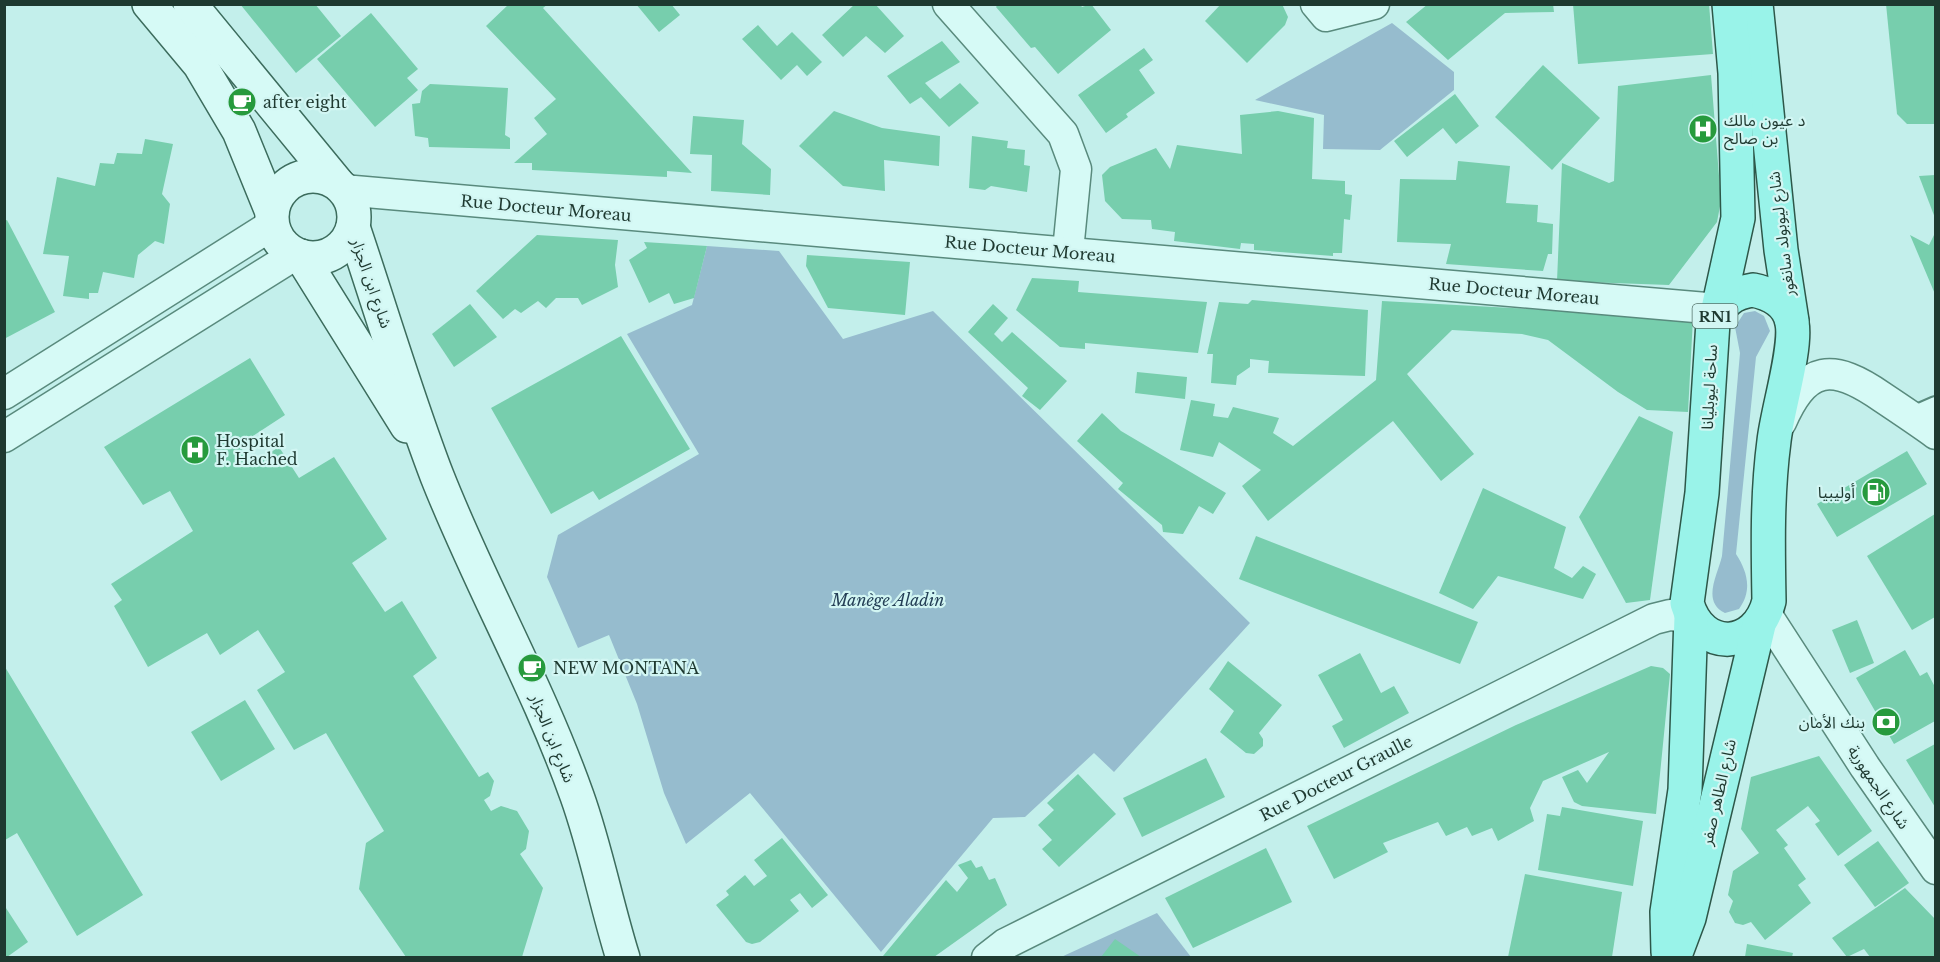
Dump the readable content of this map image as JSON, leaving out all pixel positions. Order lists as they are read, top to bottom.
{
  "streets": {
    "main road": [
      "شارع ليوبولد سانغور",
      "شارع ابن الجزار",
      "RN1",
      "ساحة ليوبليانا",
      "شارع الطاهر صفر"
    ],
    "street": ["Rue Docteur Moreau", "Rue Docteur Graulle", "شارع الجمهورية"]
  },
  "crossings": [
    ["Rue Docteur Moreau", "شارع ابن الجزار"],
    ["Rue Docteur Moreau", "RN1"],
    ["Rue Docteur Moreau", "ساحة ليوبليانا"],
    ["شارع ليوبولد سانغور", "RN1"],
    ["RN1", "ساحة ليوبليانا"],
    ["ساحة ليوبليانا", "Rue Docteur Graulle"],
    ["ساحة ليوبليانا", "شارع الطاهر صفر"],
    ["Rue Docteur Graulle", "شارع الطاهر صفر"],
    ["شارع الجمهورية", "شارع الطاهر صفر"]
  ],
  "parks": ["Manège Aladin"],
  "places": {
    "cafe": ["after eight", "NEW MONTANA"],
    "hospital": ["د عيون مالك بن صالح", "Hospital F. Hached"],
    "fuel station": ["أوليبيا"],
    "bank": ["بنك الأمان"]
  }
}
